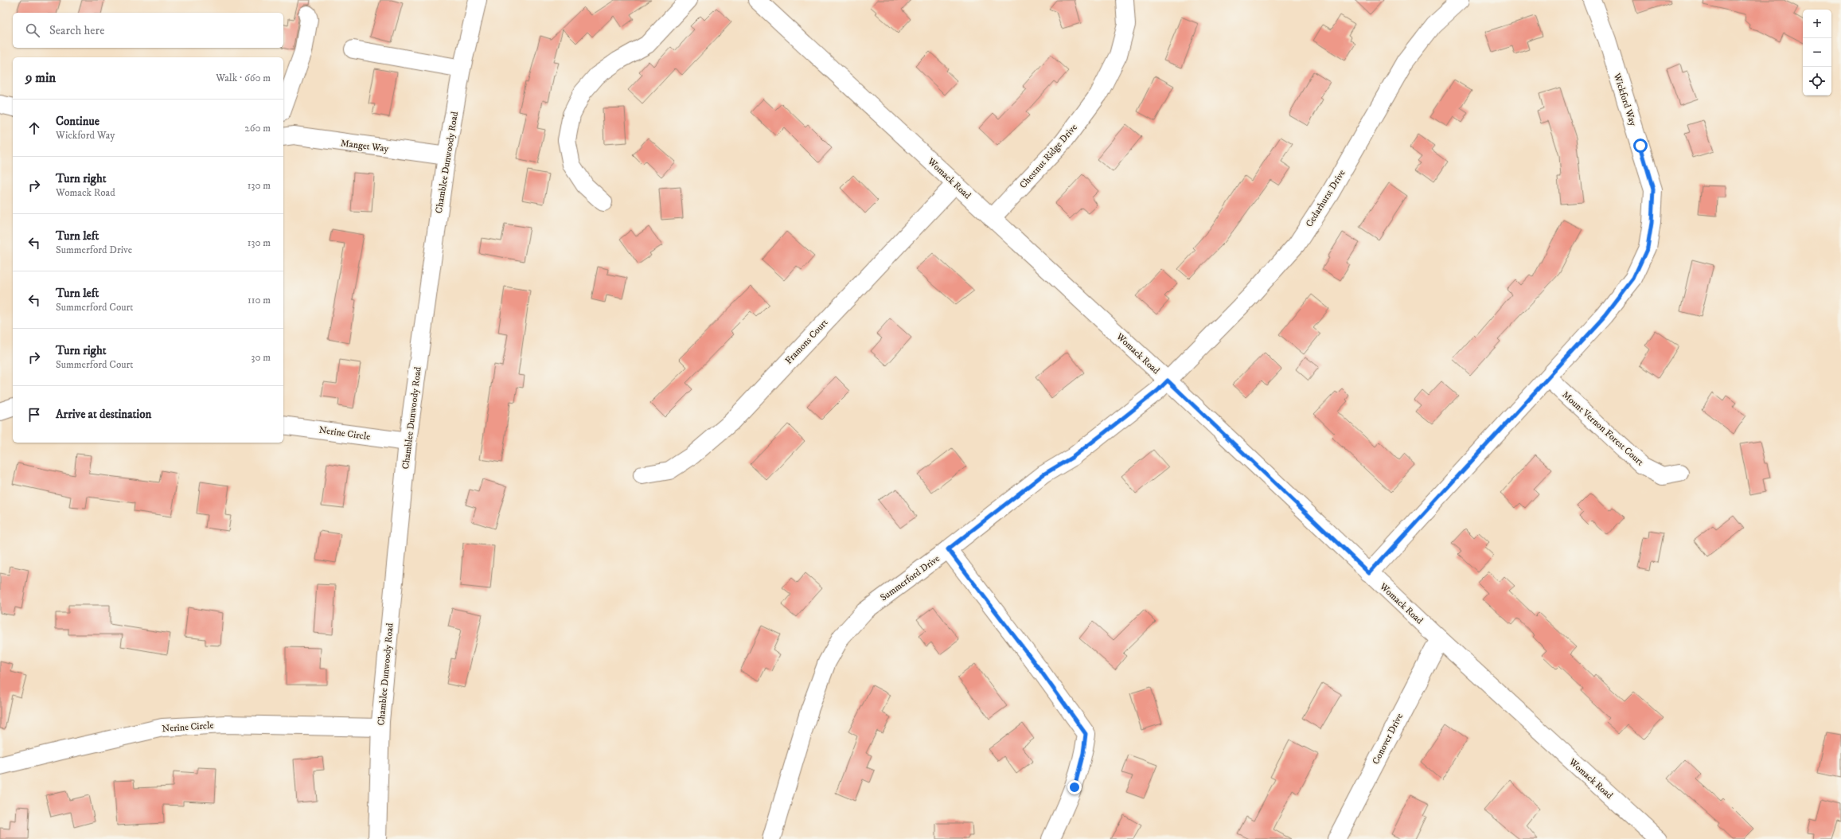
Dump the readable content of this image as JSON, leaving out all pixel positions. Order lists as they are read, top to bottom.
{
  "streets": {
    "street": [
      "Wickford Way",
      "Manget Way",
      "Chestnut Ridge Drive",
      "Chamblee Dunwoody Road",
      "Womack Road",
      "Cedarhurst Drive",
      "Framons Court",
      "Mount Vernon Forest Court",
      "Nerine Circle",
      "Summerford Drive",
      "Conover Drive"
    ]
  },
  "crossings": [
    ["Wickford Way", "Womack Road"],
    ["Wickford Way", "Mount Vernon Forest Court"],
    ["Manget Way", "Chamblee Dunwoody Road"],
    ["Chestnut Ridge Drive", "Womack Road"],
    ["Chamblee Dunwoody Road", "Nerine Circle"],
    ["Womack Road", "Cedarhurst Drive"],
    ["Womack Road", "Framons Court"],
    ["Womack Road", "Summerford Drive"],
    ["Womack Road", "Conover Drive"],
    ["Cedarhurst Drive", "Summerford Drive"]
  ],
  "page": {
    "map_buttons": ["+", "−"],
    "search": "Search here",
    "heading": ["9 min", "Walk · 660 m"],
    "list": [
      ["Continue", "Wickford Way", "260 m"],
      ["Turn right", "Womack Road", "130 m"],
      ["Turn left", "Summerford Drive", "130 m"],
      ["Turn left", "Summerford Court", "110 m"],
      ["Turn right", "Summerford Court", "30 m"],
      "Arrive at destination"
    ]
  }
}
